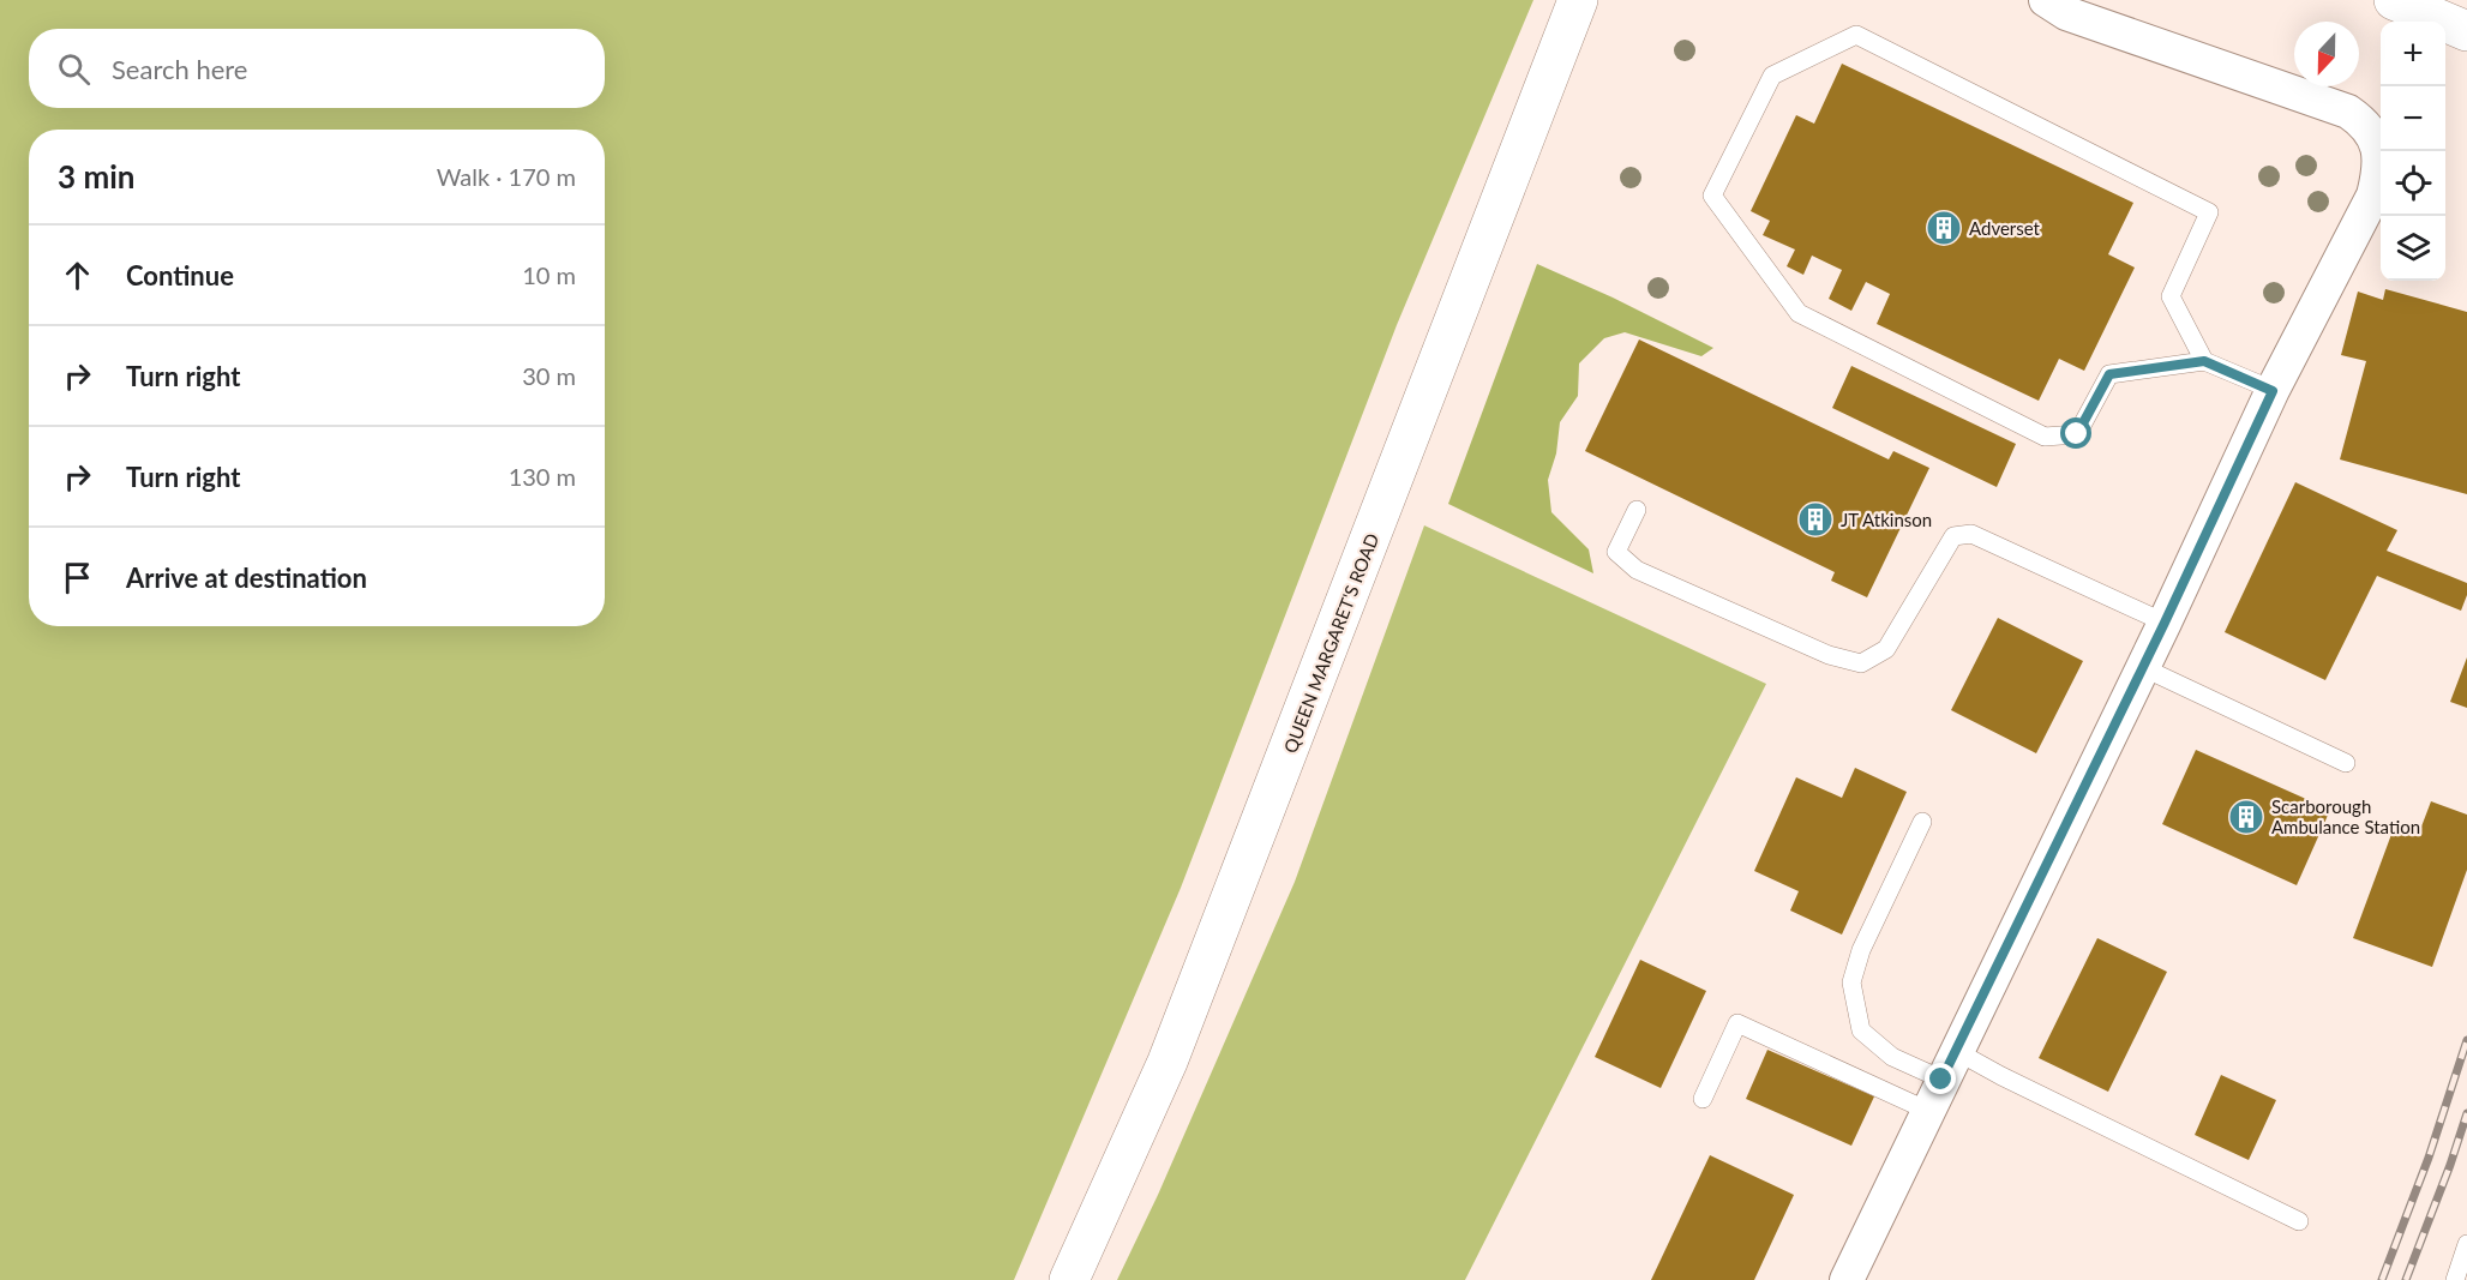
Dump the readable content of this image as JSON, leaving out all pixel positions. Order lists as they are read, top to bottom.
{
  "streets": {
    "main road": ["QUEEN MARGARET'S ROAD"]
  },
  "places": {
    "building": ["Adverset", "JT Atkinson", "Scarborough Ambulance Station"]
  },
  "north": "bottom",
  "page": {
    "map_buttons": ["+", "−"],
    "search": "Search here",
    "heading": ["3 min", "Walk · 170 m"],
    "list": [
      ["Continue", "10 m"],
      ["Turn right", "30 m"],
      ["Turn right", "130 m"],
      "Arrive at destination"
    ]
  }
}
